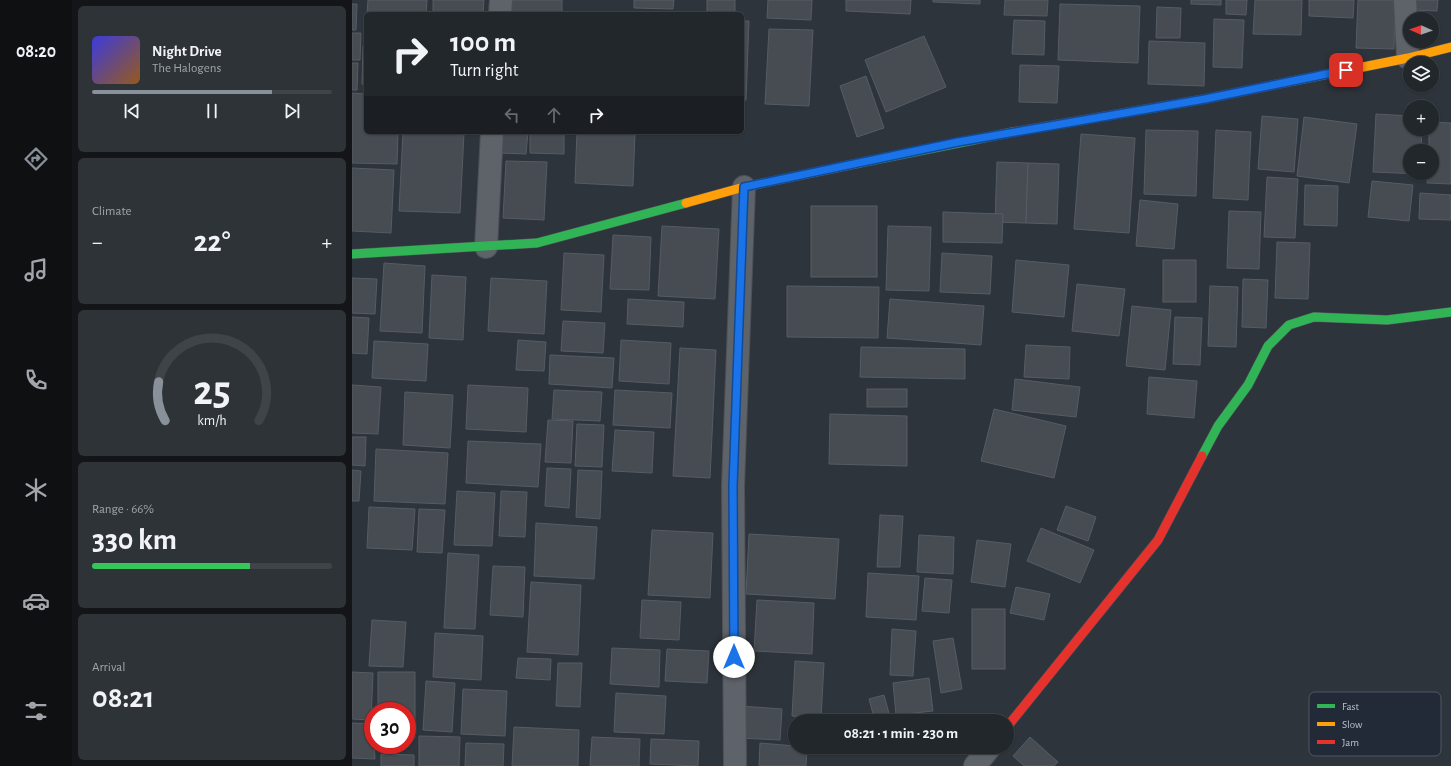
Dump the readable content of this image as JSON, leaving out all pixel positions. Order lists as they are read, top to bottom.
{
  "legend": ["Fast", "Slow", "Jam"],
  "north": "left",
  "page": {
    "tabs": "08:20",
    "map_buttons": ["+", "−"],
    "turn": ["100 m", "Turn right"],
    "song": ["Night Drive", "The Halogens"],
    "tile": [
      "Climate",
      ["Range · 66%", "330 km"],
      ["Arrival", "08:21"]
    ],
    "heat": ["−", "22°", "+"],
    "limit": "30",
    "trip": "08:21 · 1 min · 230 m",
    "gauge": ["25", "km/h"]
  }
}
